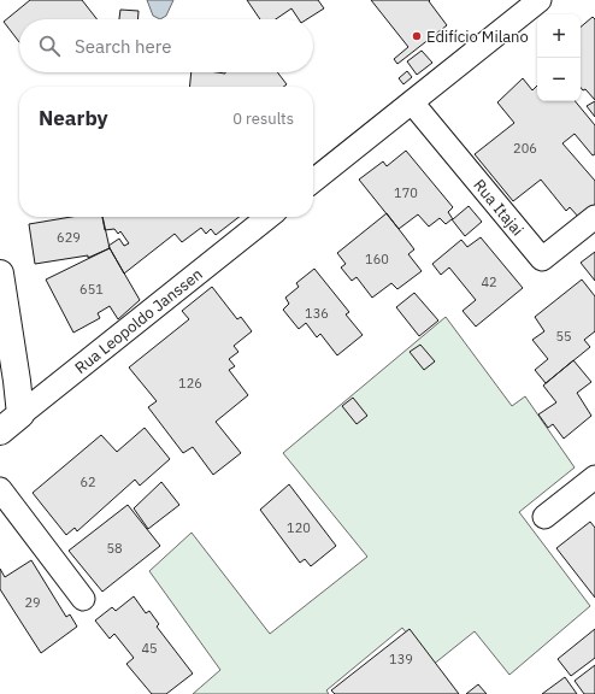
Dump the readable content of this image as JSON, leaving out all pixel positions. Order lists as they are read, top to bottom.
{
  "streets": {
    "street": ["Rua Itajai", "Rua Leopoldo Janssen"]
  },
  "places": ["Edifício Milano"],
  "house_numbers": [
    "206",
    "170",
    "629",
    "160",
    "42",
    "651",
    "136",
    "55",
    "126",
    "62",
    "120",
    "58",
    "29",
    "45",
    "139"
  ],
  "page": {
    "map_buttons": ["+", "−"],
    "search": "Search here",
    "heading": ["Nearby", "0 results"]
  }
}
